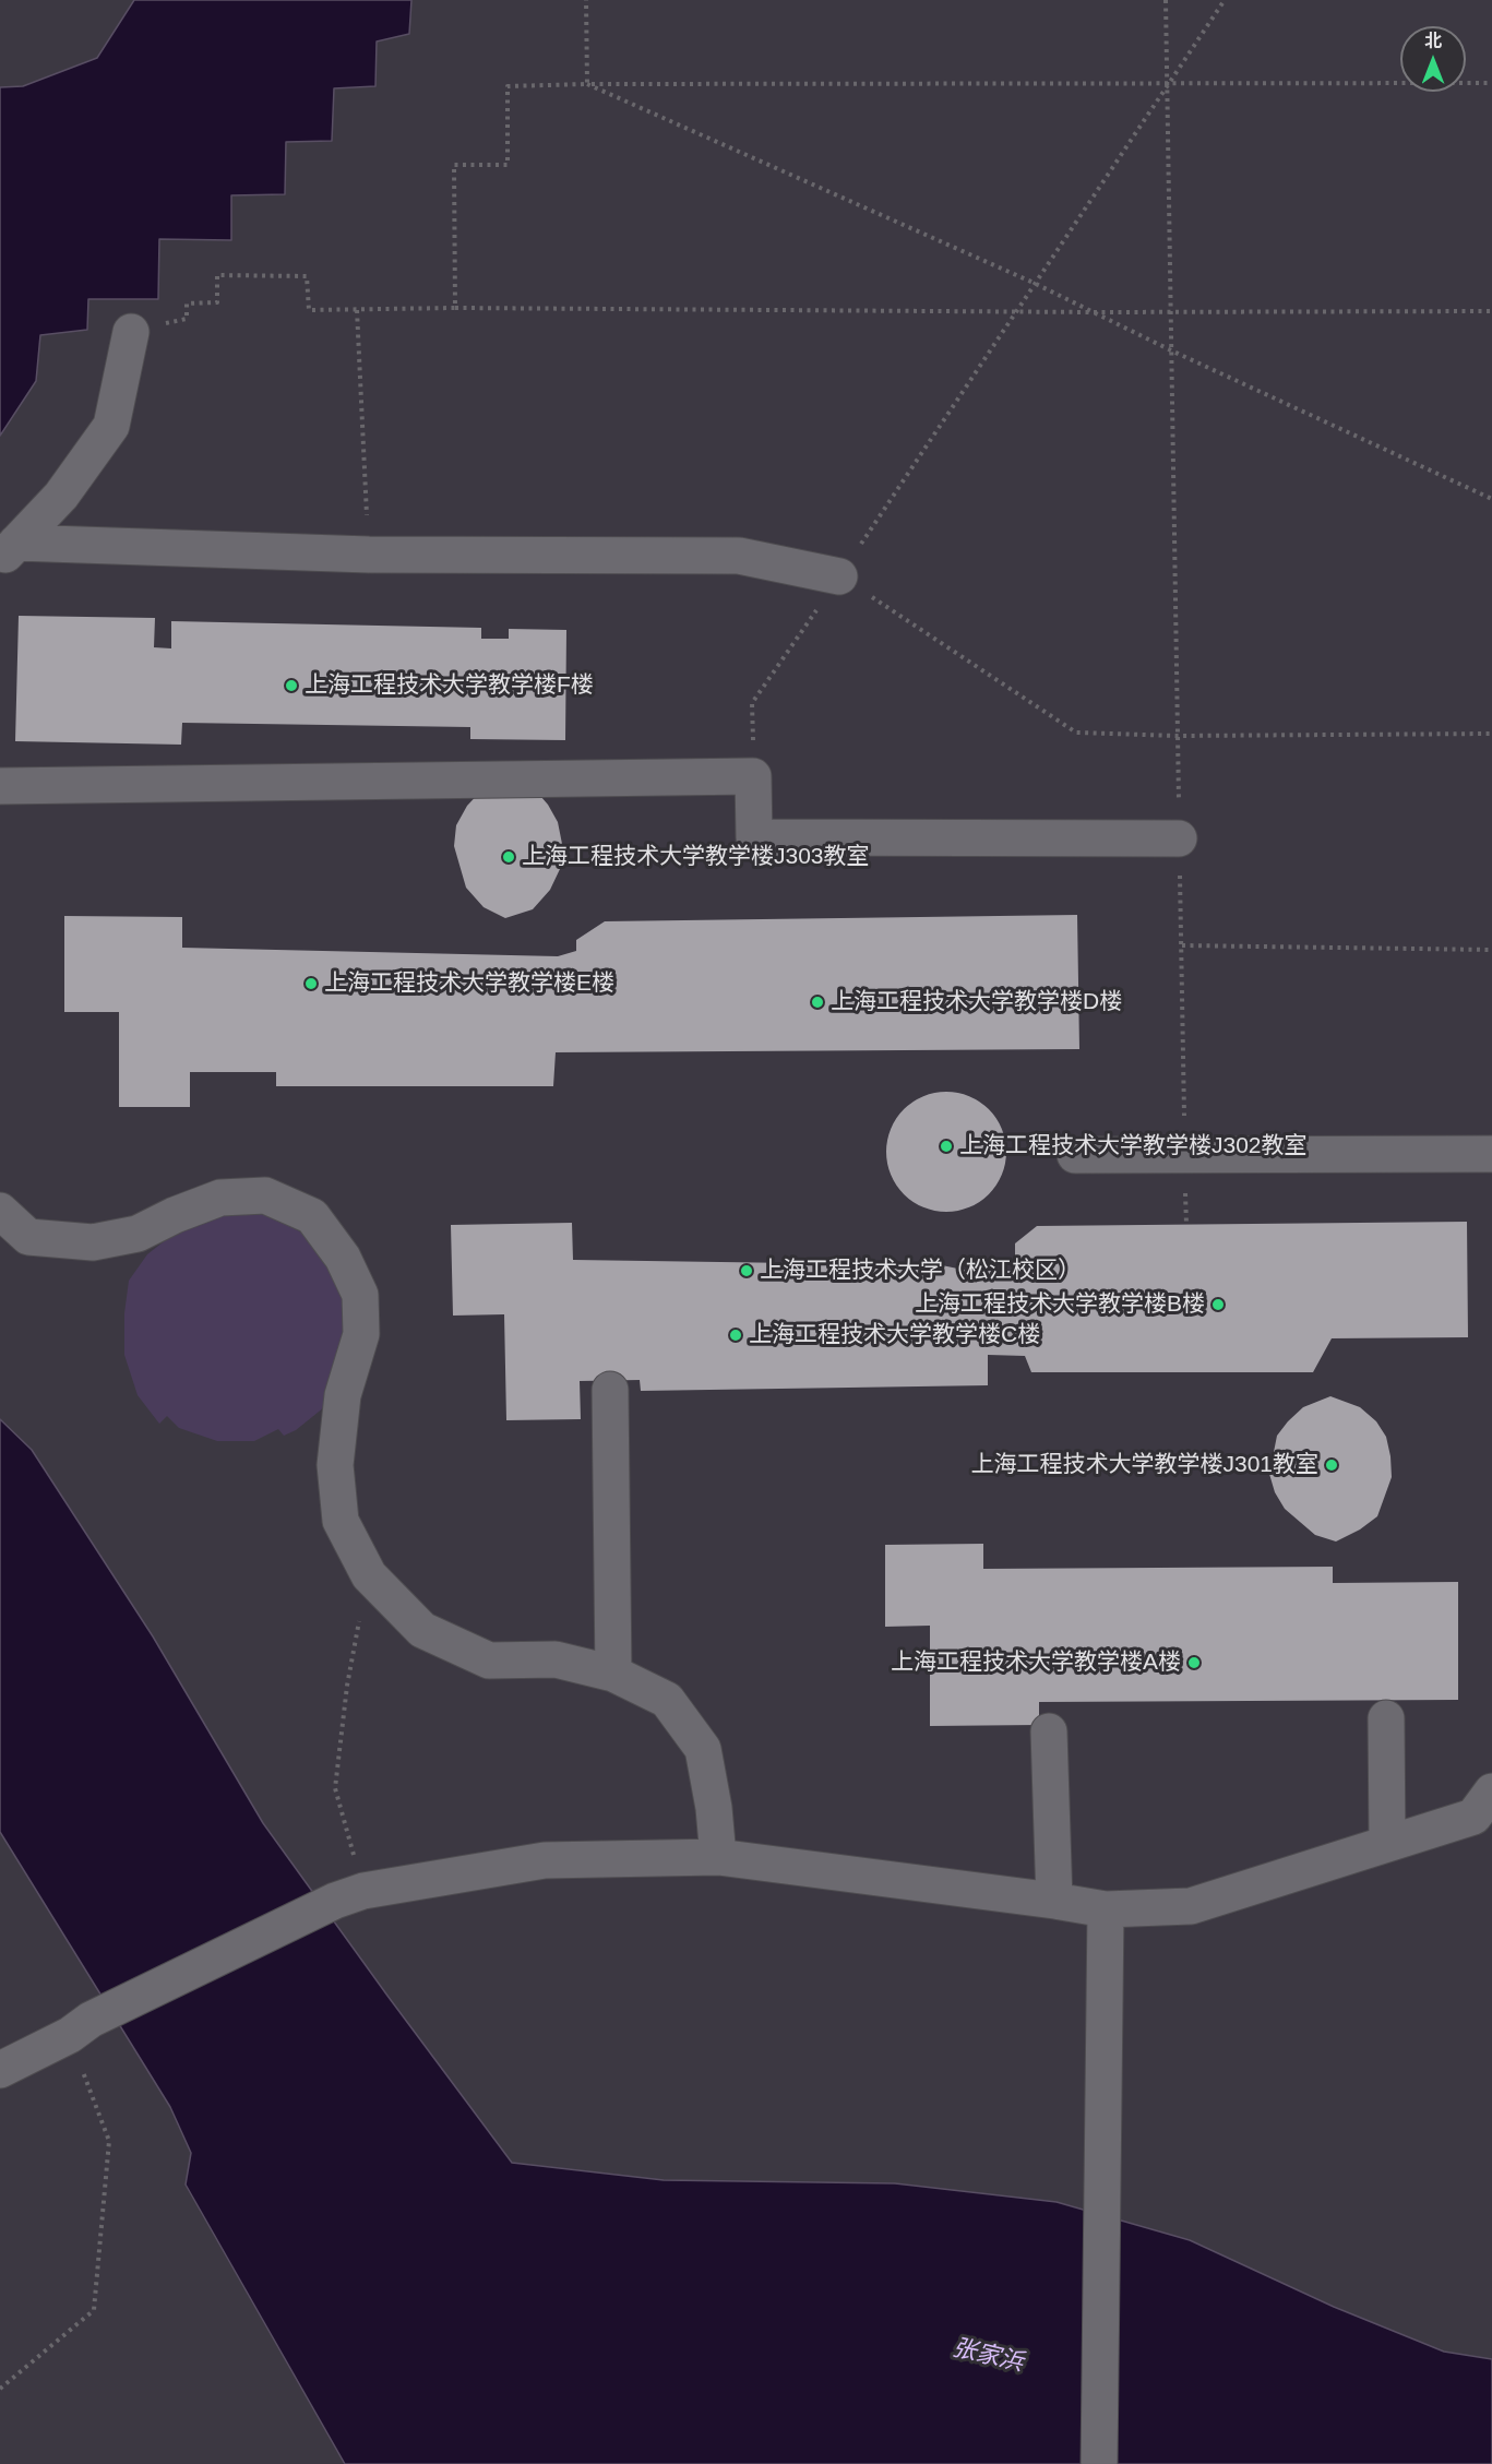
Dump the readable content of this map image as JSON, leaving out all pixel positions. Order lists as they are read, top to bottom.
{
  "water": ["张家浜"],
  "places": [
    "上海工程技术大学教学楼F楼",
    "上海工程技术大学教学楼J303教室",
    "上海工程技术大学教学楼E楼",
    "上海工程技术大学教学楼D楼",
    "上海工程技术大学教学楼J302教室",
    "上海工程技术大学（松江校区）",
    "上海工程技术大学教学楼B楼",
    "上海工程技术大学教学楼C楼",
    "上海工程技术大学教学楼J301教室",
    "上海工程技术大学教学楼A楼"
  ],
  "north": "top"
}
